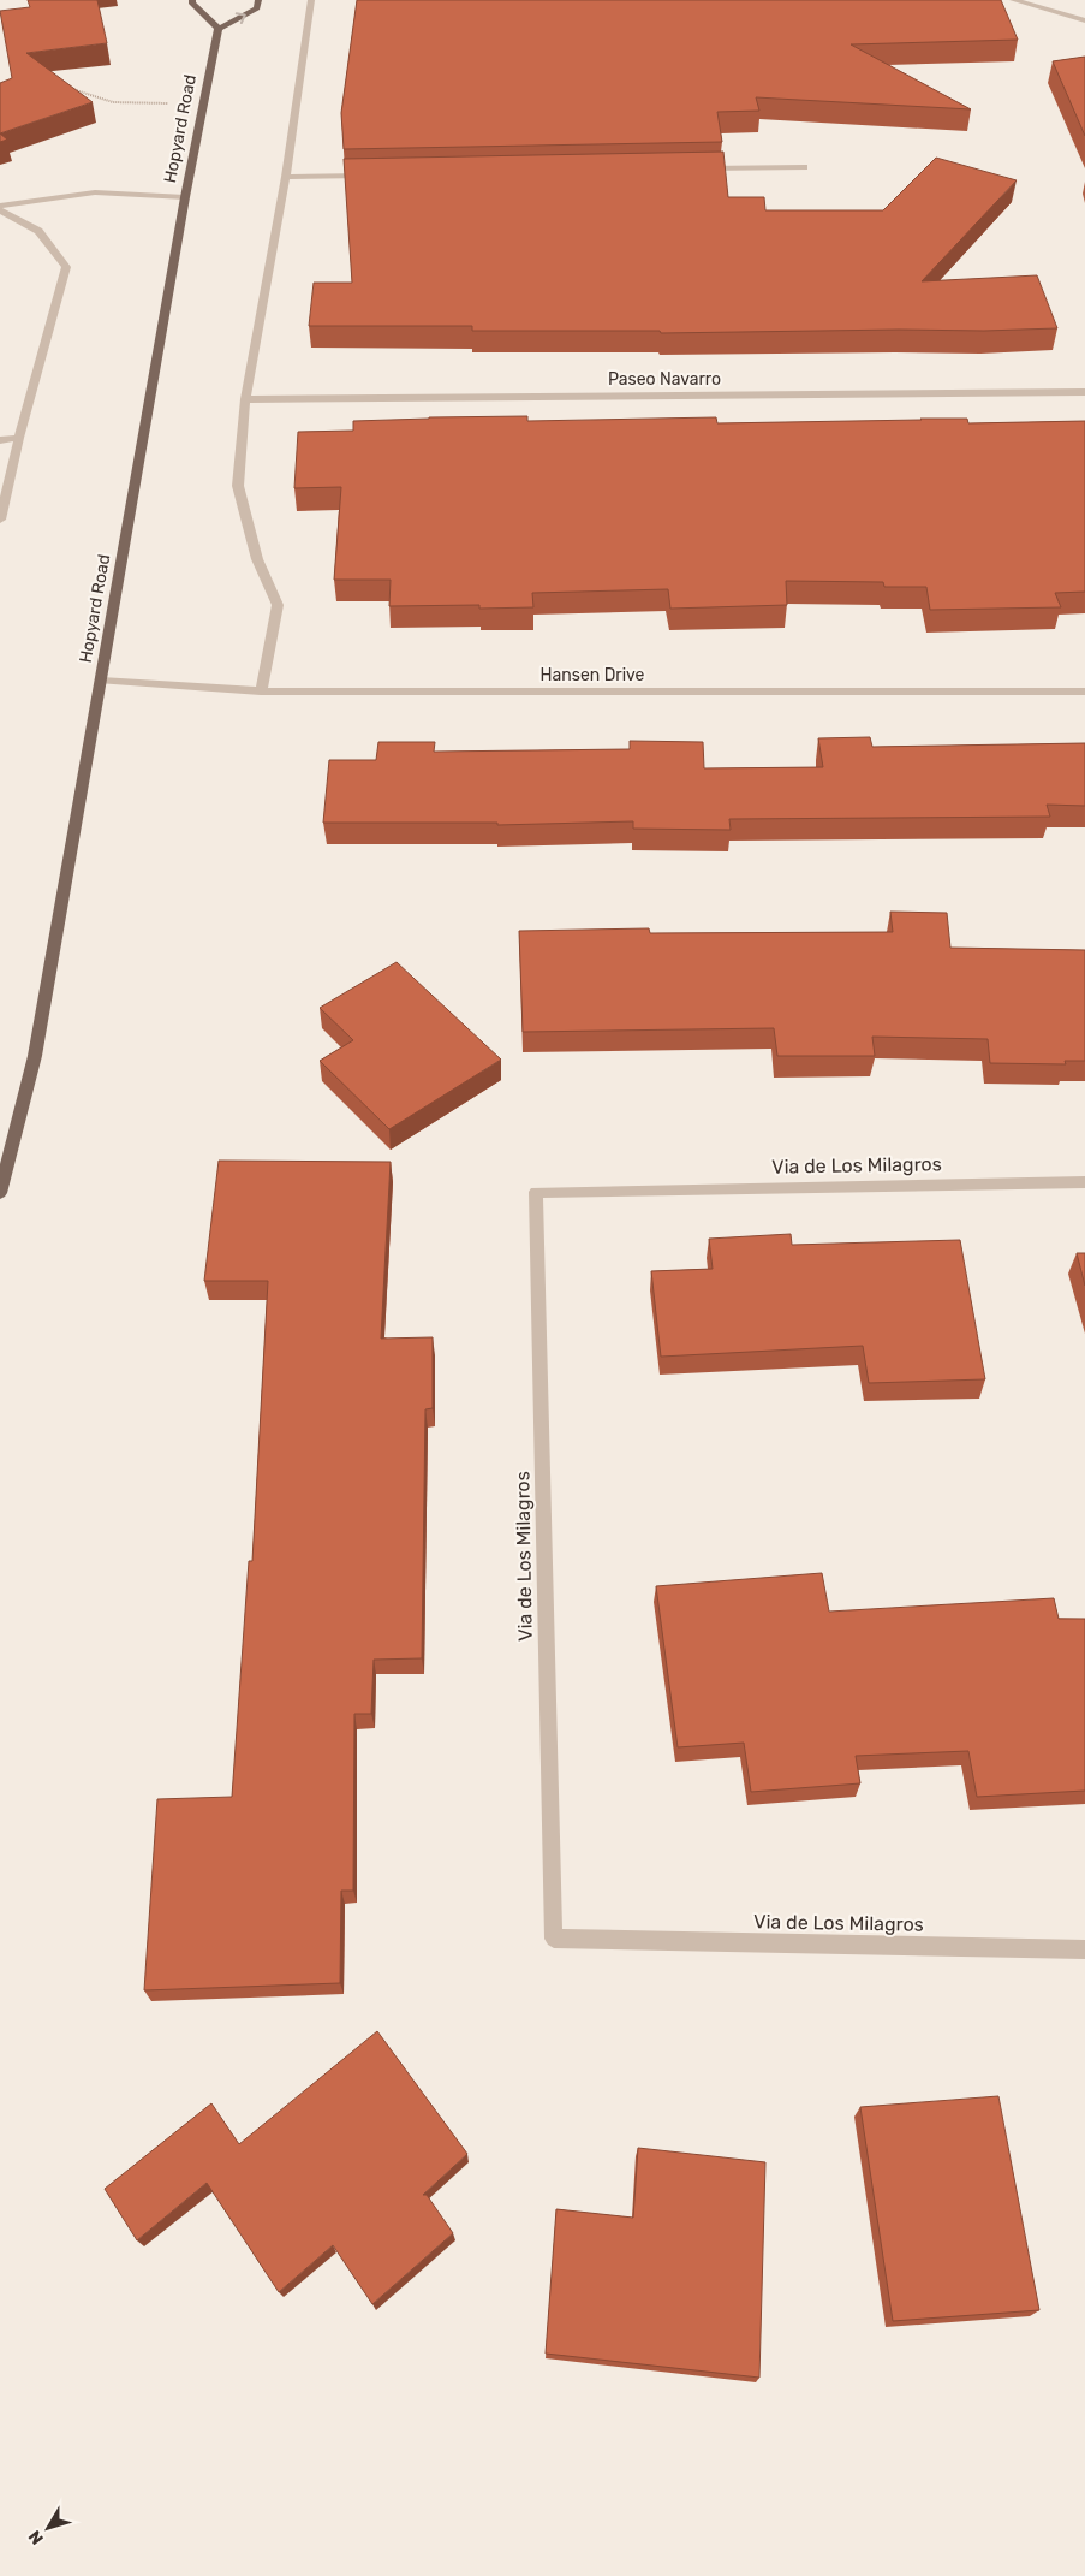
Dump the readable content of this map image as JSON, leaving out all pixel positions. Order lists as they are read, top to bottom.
{
  "streets": {
    "main road": ["Hopyard Road"],
    "street": ["Paseo Navarro", "Hansen Drive", "Via de Los Milagros"]
  },
  "crossings": [
    ["Hopyard Road", "Hansen Drive"]
  ],
  "north": "bottom left"
}
